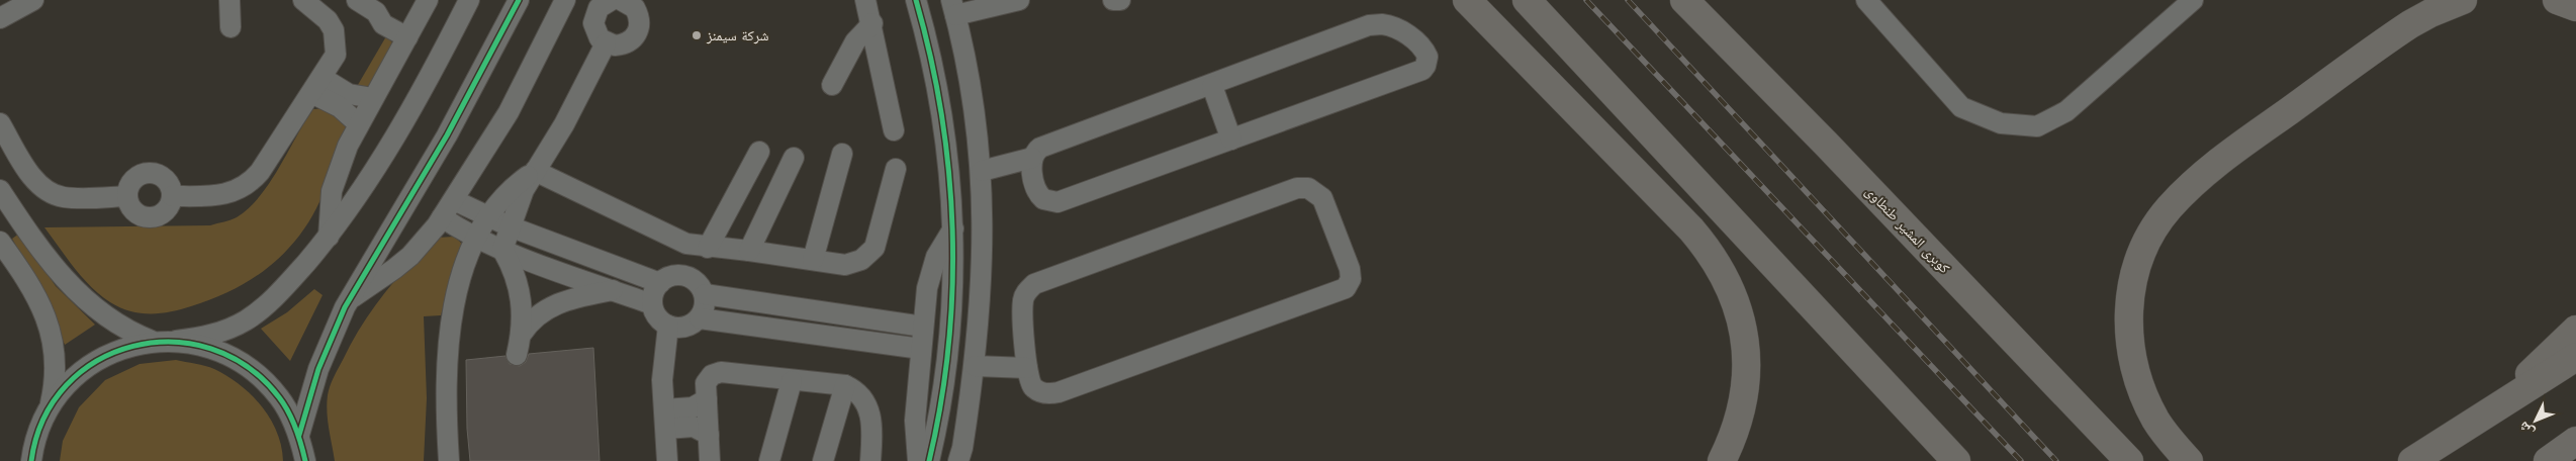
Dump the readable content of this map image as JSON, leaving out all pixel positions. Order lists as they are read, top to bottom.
{
  "streets": {
    "highway": ["كوبرى المشير طنطاوى"]
  },
  "places": ["شركة سيمنز"],
  "north": "bottom left"
}
